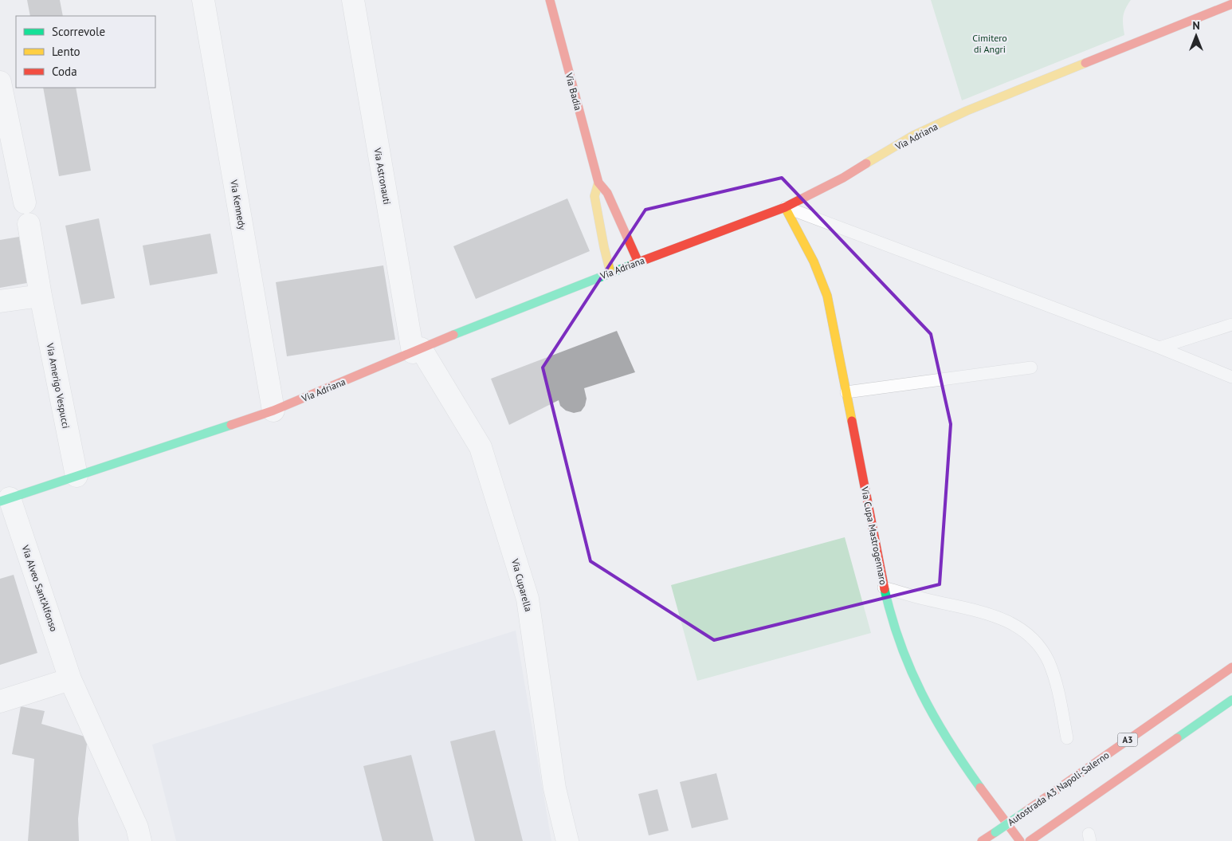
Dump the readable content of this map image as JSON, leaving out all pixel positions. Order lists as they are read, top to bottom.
{
  "streets": {
    "main road": [
      "Via Badia",
      "Via Adriana",
      "Via Cupa Mastrogennaro",
      "A3",
      "Autostrada A3 Napoli-Salerno"
    ],
    "street": [
      "Via Astronauti",
      "Via Kennedy",
      "Via Amerigo Vespucci",
      "Via Cuparella",
      "Via Alveo Sant'Alfonso"
    ]
  },
  "crossings": [
    ["Via Badia", "Via Adriana"],
    ["Via Adriana", "Via Astronauti"],
    ["Via Adriana", "Via Kennedy"],
    ["Via Adriana", "Via Amerigo Vespucci"],
    ["Via Adriana", "Via Cupa Mastrogennaro"],
    ["Via Adriana", "Via Cuparella"],
    ["Via Adriana", "Via Alveo Sant'Alfonso"],
    ["Via Astronauti", "Via Cuparella"]
  ],
  "parks": ["Cimitero di Angri"],
  "legend": ["Scorrevole", "Lento", "Coda"],
  "north": "top"
}
